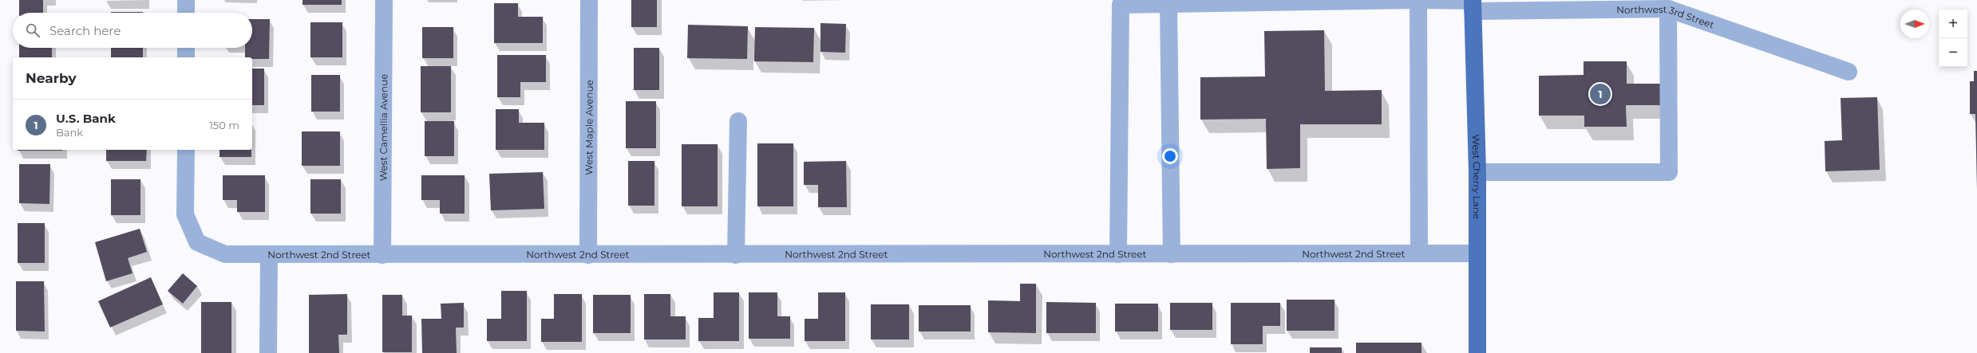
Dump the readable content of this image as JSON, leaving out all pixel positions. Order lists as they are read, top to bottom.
{
  "streets": {
    "main road": ["West Cherry Lane"],
    "street": [
      "Northwest 3rd Street",
      "West Camellia Avenue",
      "West Maple Avenue",
      "Northwest 2nd Street"
    ]
  },
  "crossings": [
    ["Northwest 3rd Street", "West Cherry Lane"],
    ["West Camellia Avenue", "Northwest 2nd Street"],
    ["West Maple Avenue", "Northwest 2nd Street"],
    ["West Cherry Lane", "Northwest 2nd Street"]
  ],
  "north": "right",
  "page": {
    "map_buttons": ["+", "−"],
    "search": "Search here",
    "heading": "Nearby",
    "pins": "1",
    "list": [
      {
        "mark": "1",
        "name": "U.S. Bank",
        "note": "Bank",
        "value": "150 m"
      }
    ]
  }
}
